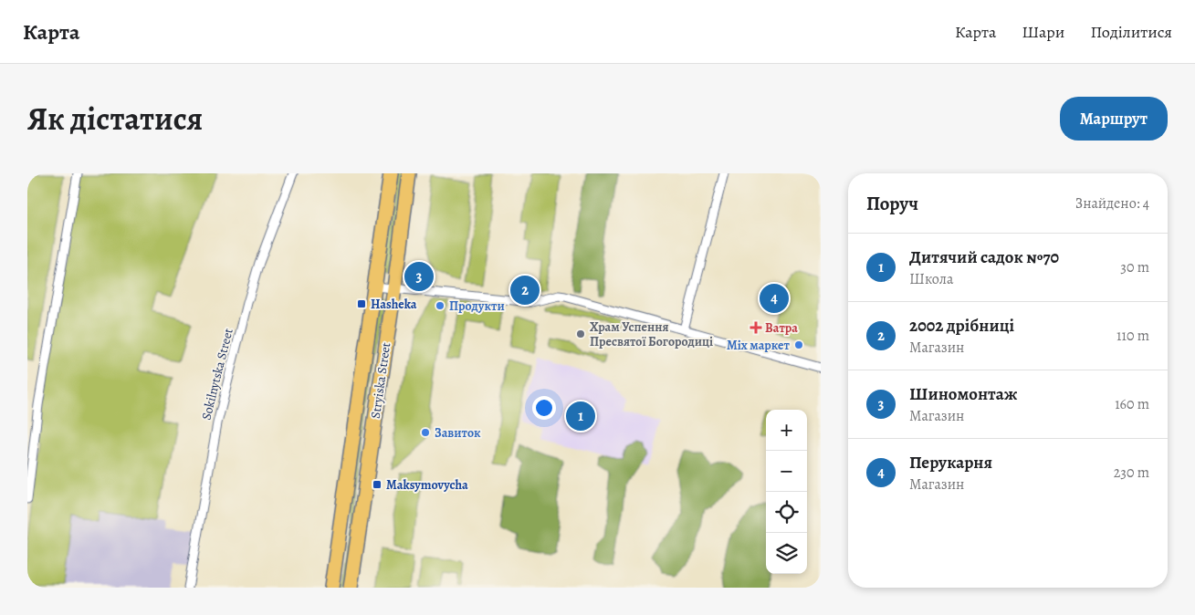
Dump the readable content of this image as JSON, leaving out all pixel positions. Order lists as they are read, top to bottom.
{
  "streets": {
    "main road": ["Stryiska Street"],
    "street": ["Sokilnytska Street"]
  },
  "places": {
    "transit": ["Hasheka", "Maksymovycha"],
    "other": [
      "Продукти",
      "Храм Успення Пресвятої Богородиці",
      "Mix маркет",
      "Завиток"
    ],
    "health": ["Ватра"]
  },
  "page": {
    "header": "Карта",
    "nav": ["Карта", "Шари", "Поділитися"],
    "title": "Як дістатися",
    "buttons": "Маршрут",
    "heading": ["Поруч", "Знайдено: 4"],
    "list": [
      {
        "mark": "1",
        "name": "Дитячий садок №70",
        "note": "Школа",
        "value": "30 m"
      },
      {
        "mark": "2",
        "name": "2002 дрібниці",
        "note": "Магазин",
        "value": "110 m"
      },
      {
        "mark": "3",
        "name": "Шиномонтаж",
        "note": "Магазин",
        "value": "160 m"
      },
      {
        "mark": "4",
        "name": "Перукарня",
        "note": "Магазин",
        "value": "230 m"
      }
    ],
    "pins": [
      "3",
      "2",
      "4",
      "1"
    ],
    "map_buttons": ["+", "−"]
  }
}
